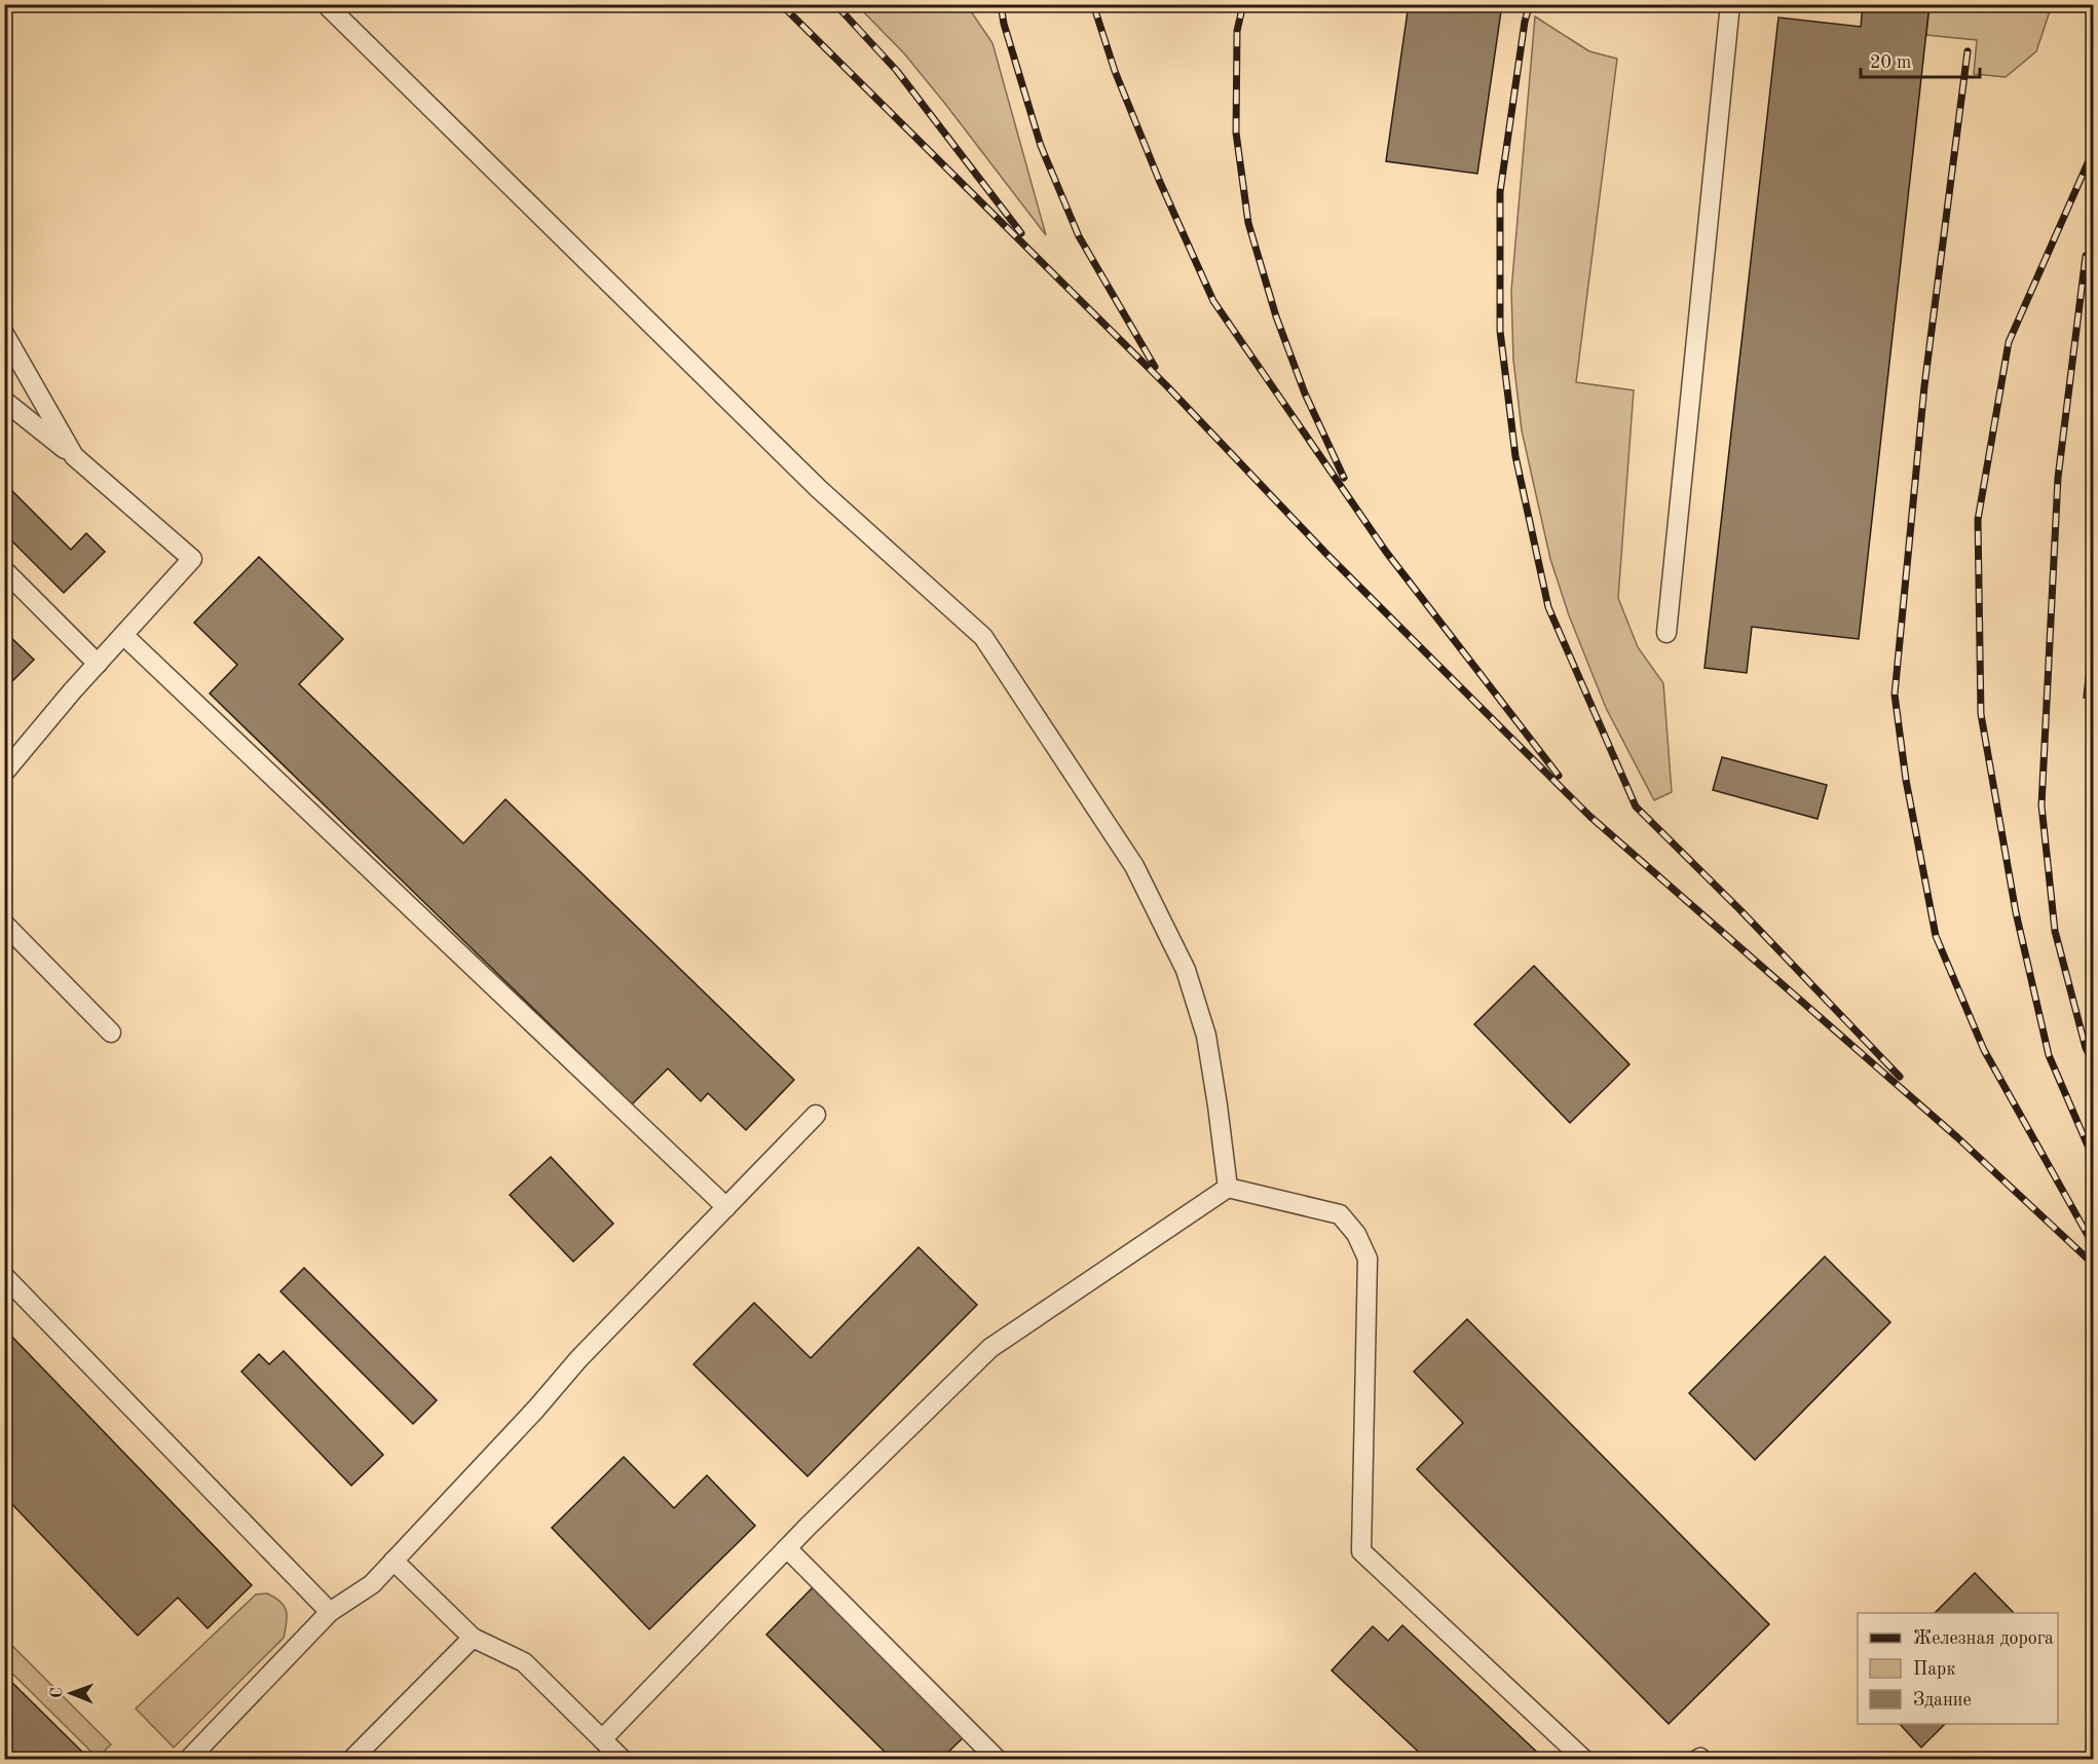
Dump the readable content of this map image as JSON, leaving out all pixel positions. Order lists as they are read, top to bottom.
{
  "legend": ["Железная дорога", "Парк", "Здание"],
  "scale_bar": "20 m",
  "north": "left"
}
